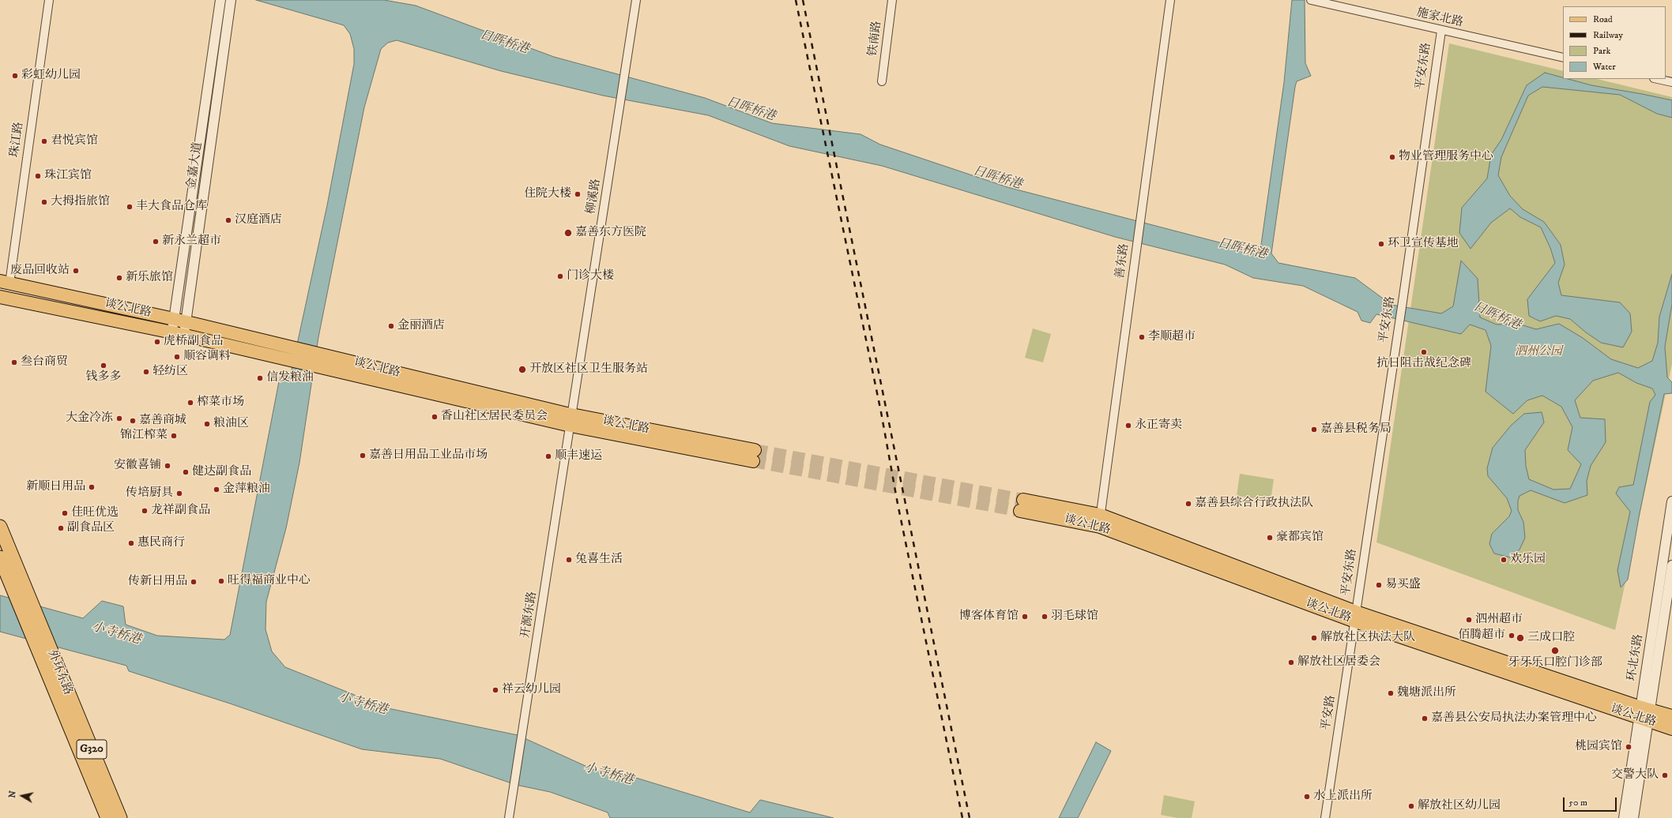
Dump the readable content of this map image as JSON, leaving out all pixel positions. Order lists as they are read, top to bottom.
{
  "streets": {
    "highway": ["外环东路", "G320"],
    "main road": ["谈公北路"],
    "street": [
      "施家北路",
      "铁南路",
      "平安东路",
      "珠江路",
      "金嘉大道",
      "柳溪路",
      "善东路",
      "开源东路",
      "环北东路",
      "平安路"
    ]
  },
  "crossings": [
    ["施家北路", "平安东路"],
    ["平安东路", "谈公北路"],
    ["平安东路", "平安路"],
    ["珠江路", "谈公北路"],
    ["金嘉大道", "谈公北路"],
    ["柳溪路", "谈公北路"],
    ["柳溪路", "开源东路"],
    ["善东路", "谈公北路"],
    ["谈公北路", "开源东路"],
    ["谈公北路", "环北东路"],
    ["谈公北路", "平安路"]
  ],
  "water": ["日晖桥港", "小寺桥港"],
  "parks": ["泗州公园"],
  "places": [
    "彩虹幼儿园",
    "君悦宾馆",
    "物业管理服务中心",
    "珠江宾馆",
    "住院大楼",
    "大拇指旅馆",
    "丰大食品仓库",
    "汉庭酒店",
    "嘉善东方医院",
    "新永兰超市",
    "环卫宣传基地",
    "废品回收站",
    "门诊大楼",
    "新乐旅馆",
    "金丽酒店",
    "李顺超市",
    "虎桥副食品",
    "抗日阻击战纪念碑",
    "顺容调料",
    "叁台商贸",
    "钱多多",
    "开放区社区卫生服务站",
    "轻纺区",
    "信发粮油",
    "榨菜市场",
    "香山社区居民委员会",
    "大金冷冻",
    "嘉善商城",
    "粮油区",
    "永正寄卖",
    "嘉善县税务局",
    "锦江榨菜",
    "嘉善日用品工业品市场",
    "顺丰速运",
    "安徽喜铺",
    "健达副食品",
    "新顺日用品",
    "金萍粮油",
    "传培厨具",
    "嘉善县综合行政执法队",
    "龙祥副食品",
    "佳旺优选",
    "副食品区",
    "豪都宾馆",
    "惠民商行",
    "兔喜生活",
    "欢乐园",
    "旺得福商业中心",
    "传新日用品",
    "易买盛",
    "博客体育馆",
    "羽毛球馆",
    "泗州超市",
    "佰腾超市",
    "解放社区执法大队",
    "三成口腔",
    "牙牙乐口腔门诊部",
    "解放社区居委会",
    "祥云幼儿园",
    "魏塘派出所",
    "嘉善县公安局执法办案管理中心",
    "桃园宾馆",
    "交警大队",
    "水上派出所",
    "解放社区幼儿园"
  ],
  "legend": [
    "Road",
    "Railway",
    "Park",
    "Water"
  ],
  "scale_bar": "50 m",
  "north": "left"
}
